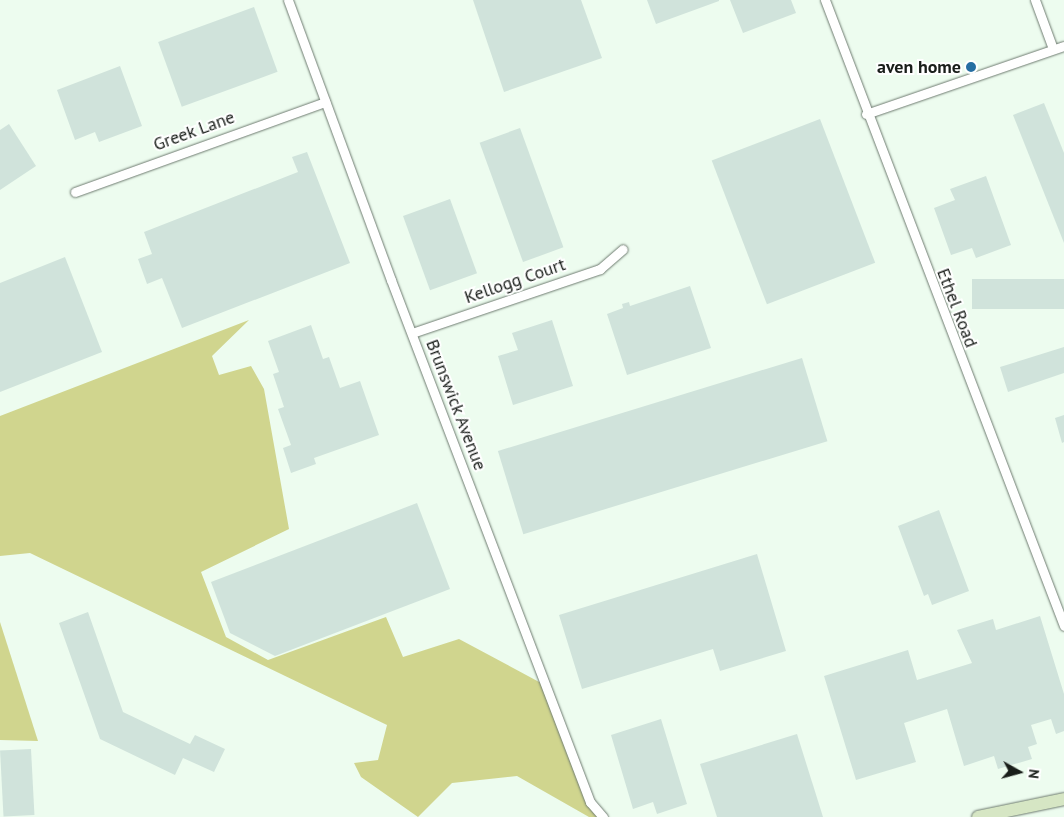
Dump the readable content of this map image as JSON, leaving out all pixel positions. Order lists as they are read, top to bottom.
{
  "streets": {
    "street": [
      "Greek Lane",
      "Kellogg Court",
      "Ethel Road",
      "Brunswick Avenue"
    ]
  },
  "crossings": [
    ["Greek Lane", "Brunswick Avenue"],
    ["Kellogg Court", "Brunswick Avenue"]
  ],
  "places": ["aven home"],
  "north": "right"
}
